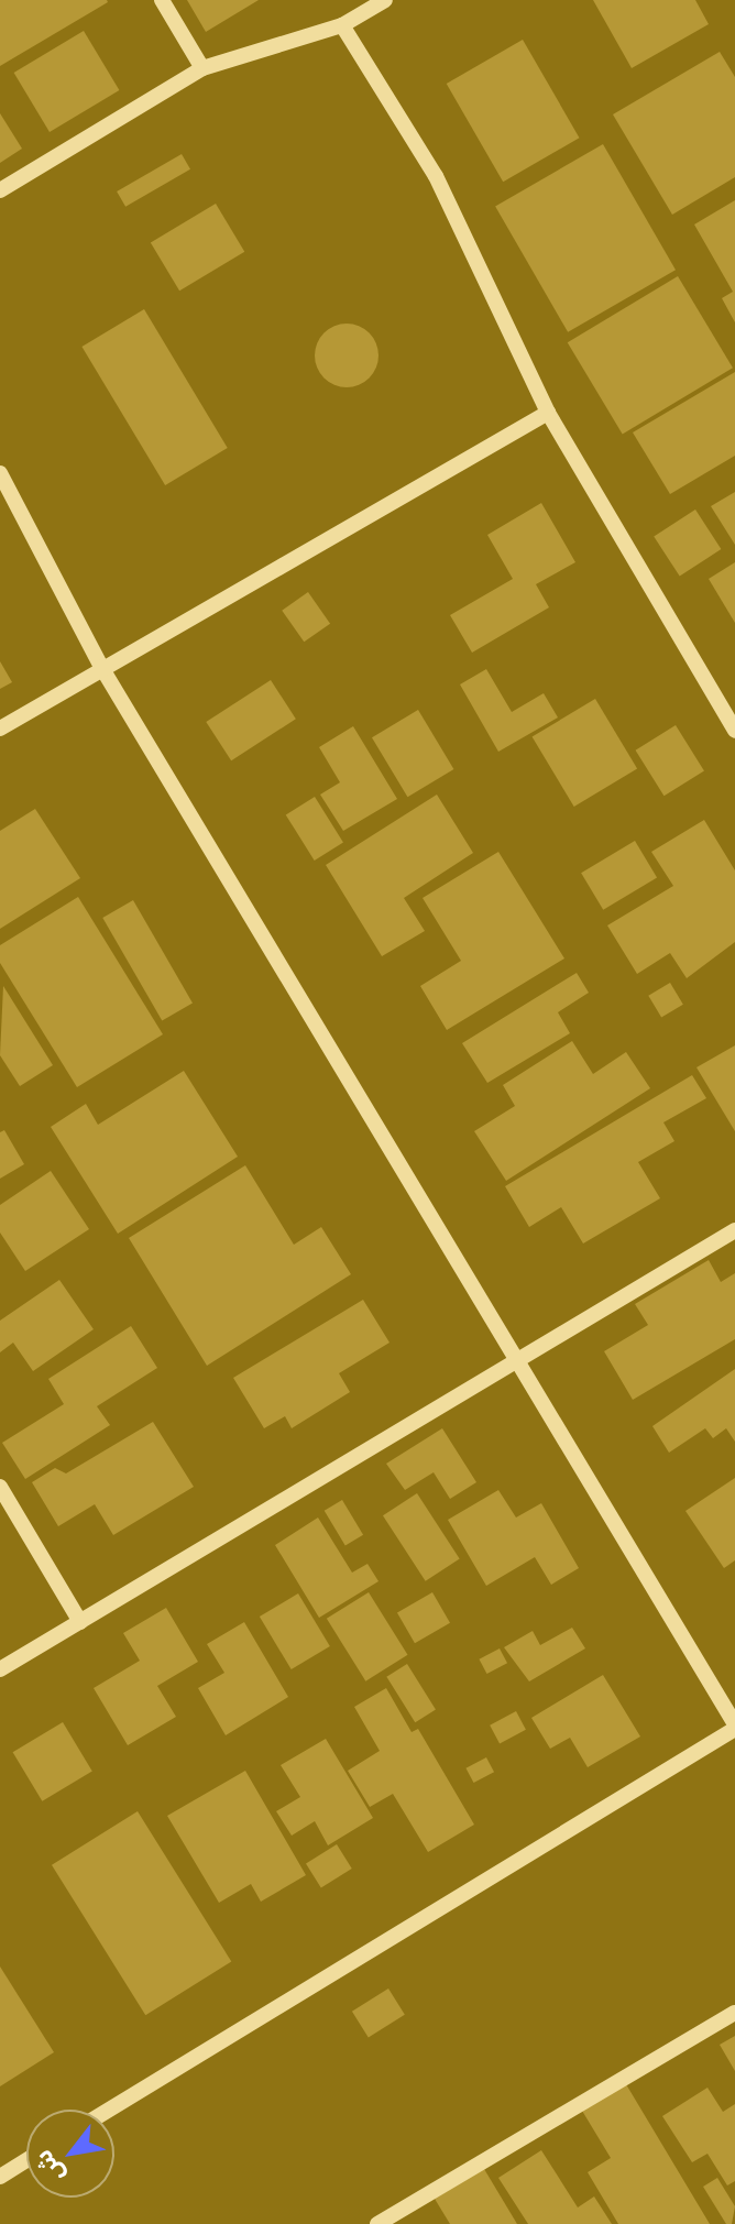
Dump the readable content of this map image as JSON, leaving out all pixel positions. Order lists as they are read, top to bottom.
{
  "north": "bottom left"
}
